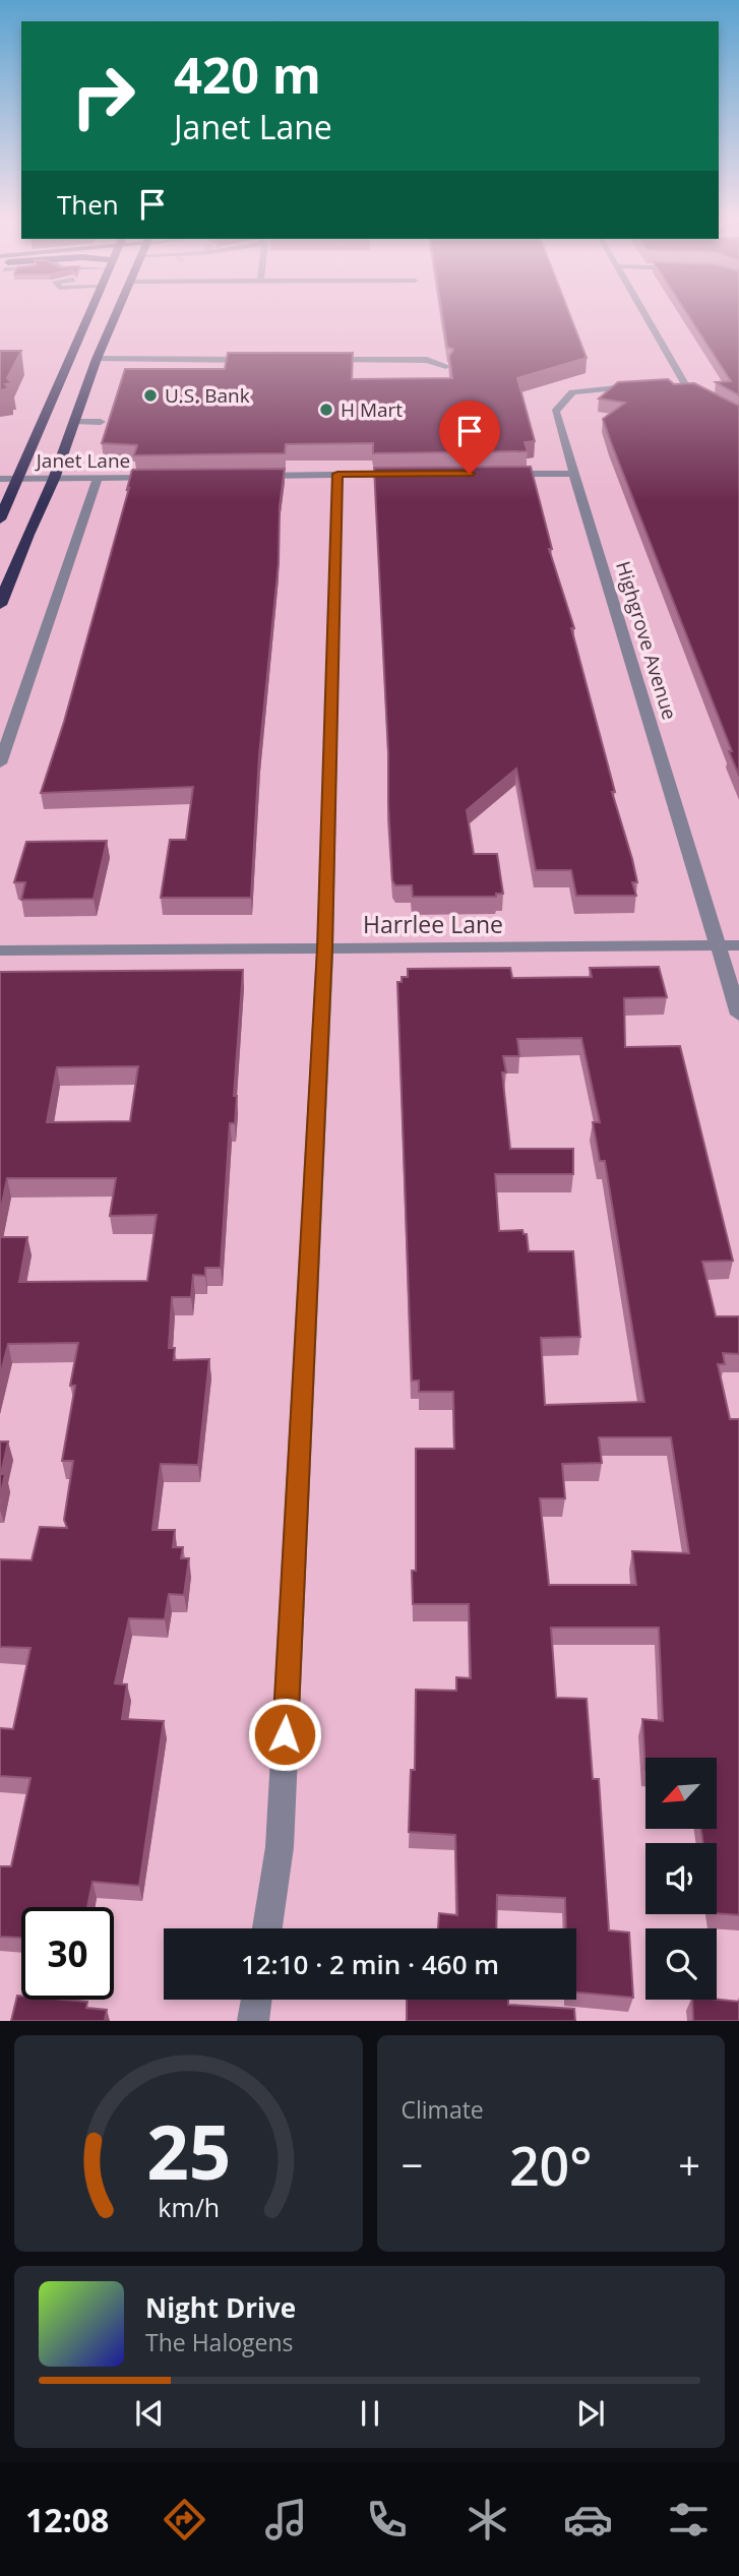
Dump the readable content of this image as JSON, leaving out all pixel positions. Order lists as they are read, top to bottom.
{
  "streets": {
    "street": ["Janet Lane", "Highgrove Avenue", "Harrlee Lane"]
  },
  "crossings": [
    ["Highgrove Avenue", "Harrlee Lane"]
  ],
  "places": ["U.S. Bank", "H Mart"],
  "north": "bottom left",
  "page": {
    "turn": ["420 m", "Janet Lane"],
    "then": "Then",
    "limit": "30",
    "trip": "12:10 · 2 min · 460 m",
    "tile": "Climate",
    "heat": ["−", "20°", "+"],
    "song": ["Night Drive", "The Halogens"],
    "tabs": "12:08",
    "gauge": ["25", "km/h"]
  }
}
